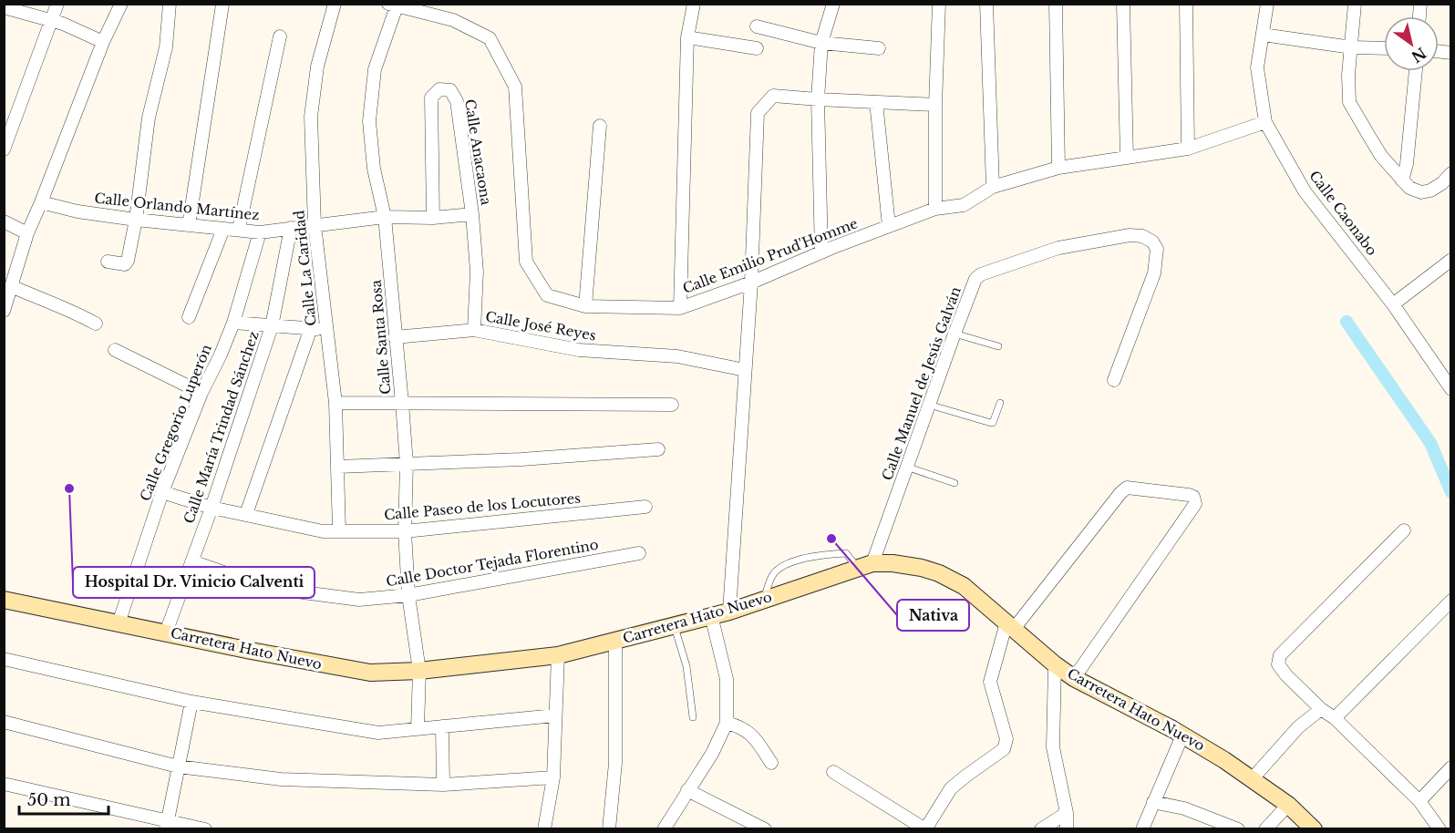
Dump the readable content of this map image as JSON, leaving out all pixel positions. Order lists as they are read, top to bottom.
{
  "streets": {
    "main road": ["Carretera Hato Nuevo"],
    "street": [
      "Calle Anacaona",
      "Calle Orlando Martínez",
      "Calle Caonabo",
      "Calle Emilio Prud'Homme",
      "Calle La Caridad",
      "Calle José Reyes",
      "Calle Santa Rosa",
      "Calle Manuel de Jesús Galván",
      "Calle Gregorio Luperón",
      "Calle María Trindad Sánchez",
      "Calle Paseo de los Locutores",
      "Calle Doctor Tejada Florentino"
    ]
  },
  "crossings": [
    ["Calle Anacaona", "Calle Orlando Martínez"],
    ["Calle Anacaona", "Calle José Reyes"],
    ["Calle Orlando Martínez", "Calle La Caridad"],
    ["Calle Orlando Martínez", "Calle Santa Rosa"],
    ["Calle Orlando Martínez", "Calle Gregorio Luperón"],
    ["Calle Orlando Martínez", "Calle María Trindad Sánchez"],
    ["Calle Caonabo", "Calle Emilio Prud'Homme"],
    ["Calle Emilio Prud'Homme", "Calle Santa Rosa"],
    ["Calle La Caridad", "Calle Paseo de los Locutores"],
    ["Calle José Reyes", "Calle Santa Rosa"],
    ["Calle Santa Rosa", "Calle Paseo de los Locutores"],
    ["Calle Santa Rosa", "Calle Doctor Tejada Florentino"],
    ["Calle Santa Rosa", "Carretera Hato Nuevo"],
    ["Calle Manuel de Jesús Galván", "Carretera Hato Nuevo"],
    ["Calle Gregorio Luperón", "Calle Paseo de los Locutores"],
    ["Calle Gregorio Luperón", "Carretera Hato Nuevo"],
    ["Calle María Trindad Sánchez", "Calle Paseo de los Locutores"],
    ["Calle María Trindad Sánchez", "Calle Doctor Tejada Florentino"],
    ["Calle María Trindad Sánchez", "Carretera Hato Nuevo"]
  ],
  "places": ["Hospital Dr. Vinicio Calventi", "Nativa"],
  "scale_bar": "50 m",
  "north": "bottom right"
}
